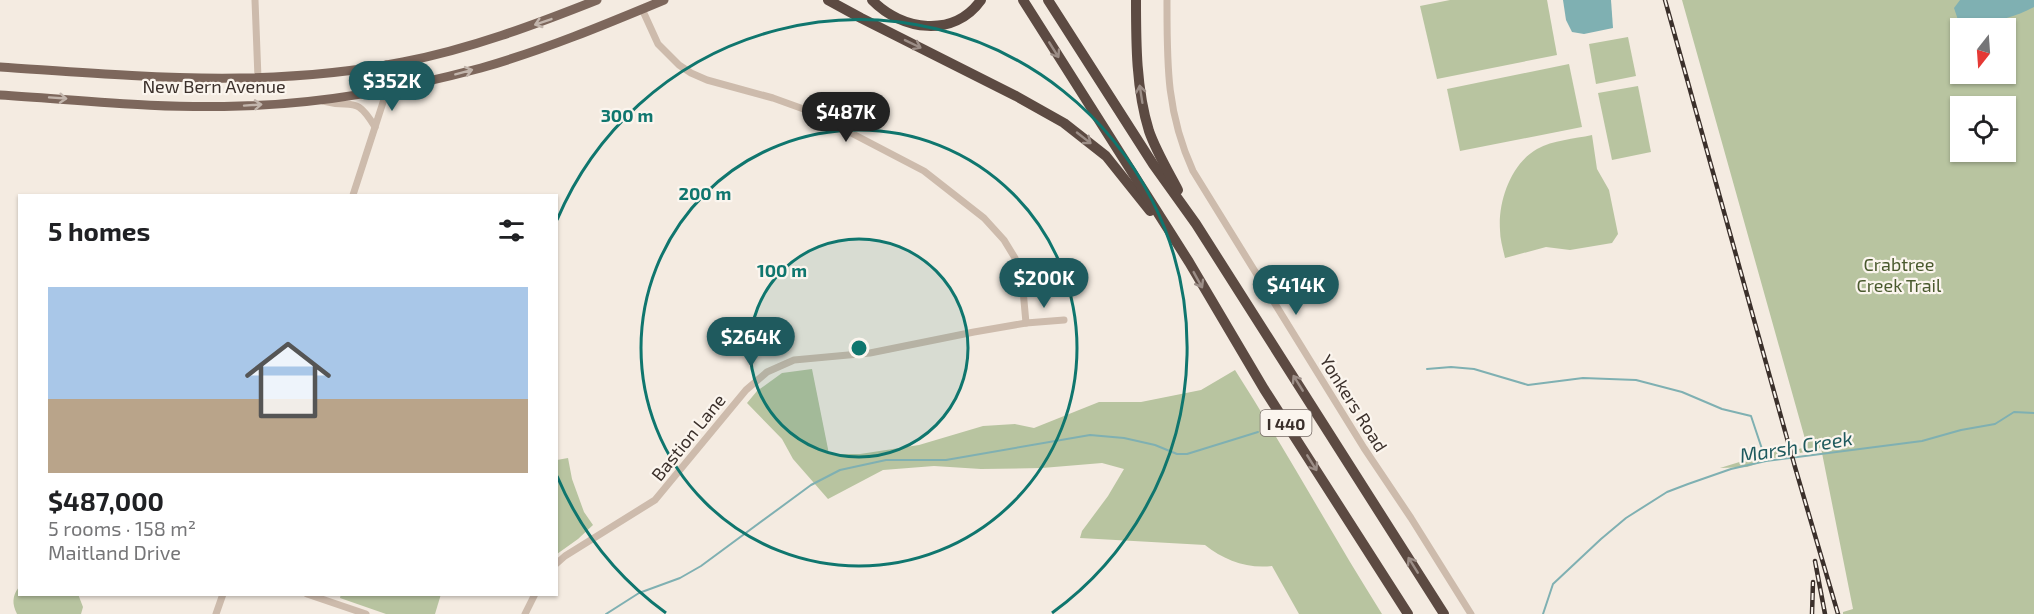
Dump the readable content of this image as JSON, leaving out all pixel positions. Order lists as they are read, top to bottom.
{
  "streets": {
    "highway": ["I 440"],
    "main road": ["New Bern Avenue"],
    "street": ["Yonkers Road", "Bastion Lane"]
  },
  "water": ["Marsh Creek"],
  "parks": ["Crabtree Creek Trail"],
  "north": "bottom",
  "page": {
    "price": [
      "$352K",
      "$487K",
      "$200K",
      "$414K",
      "$264K"
    ],
    "heading": "5 homes",
    "list": [
      {
        "name": "$487,000",
        "note": "5 rooms · 158 m² · Maitland Drive"
      }
    ]
  },
  "rings": ["300 m", "200 m", "100 m"]
}
